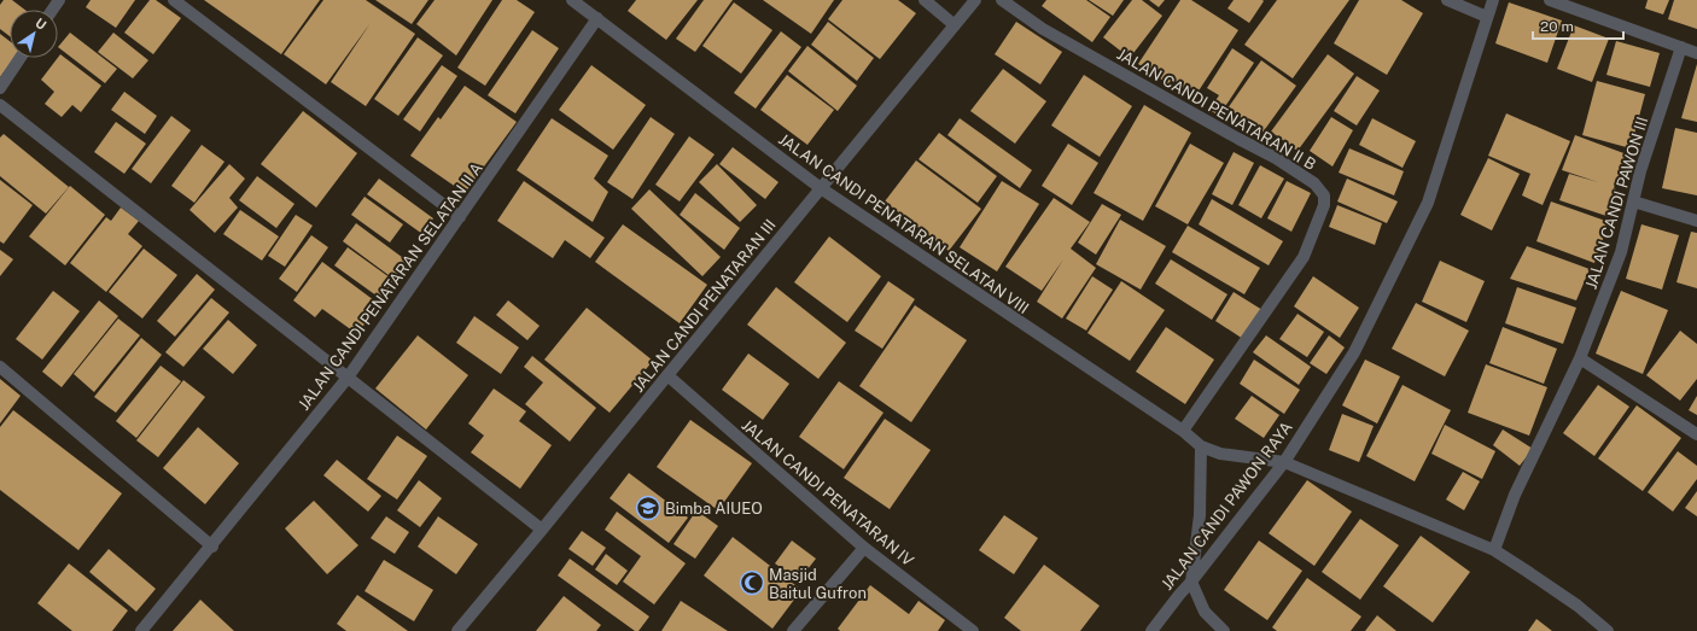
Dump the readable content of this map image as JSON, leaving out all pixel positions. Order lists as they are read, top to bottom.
{
  "streets": {
    "street": [
      "JALAN CANDI PENATARAN II B",
      "JALAN CANDI PAWON III",
      "JALAN CANDI PENATARAN SELATAN VIII",
      "JALAN CANDI PENATARAN SELATAN II A",
      "JALAN CANDI PENATARAN III",
      "JALAN CANDI PENATARAN IV",
      "JALAN CANDI PAWON RAYA"
    ]
  },
  "crossings": [
    ["JALAN CANDI PENATARAN II B", "JALAN CANDI PENATARAN SELATAN VIII"],
    ["JALAN CANDI PENATARAN SELATAN VIII", "JALAN CANDI PENATARAN SELATAN II A"],
    ["JALAN CANDI PENATARAN SELATAN VIII", "JALAN CANDI PENATARAN III"],
    ["JALAN CANDI PENATARAN III", "JALAN CANDI PENATARAN IV"]
  ],
  "places": {
    "school or university": ["Bimba AIUEO"],
    "mosque": ["Masjid Baitul Gufron"]
  },
  "scale_bar": "20 m",
  "north": "top right"
}
